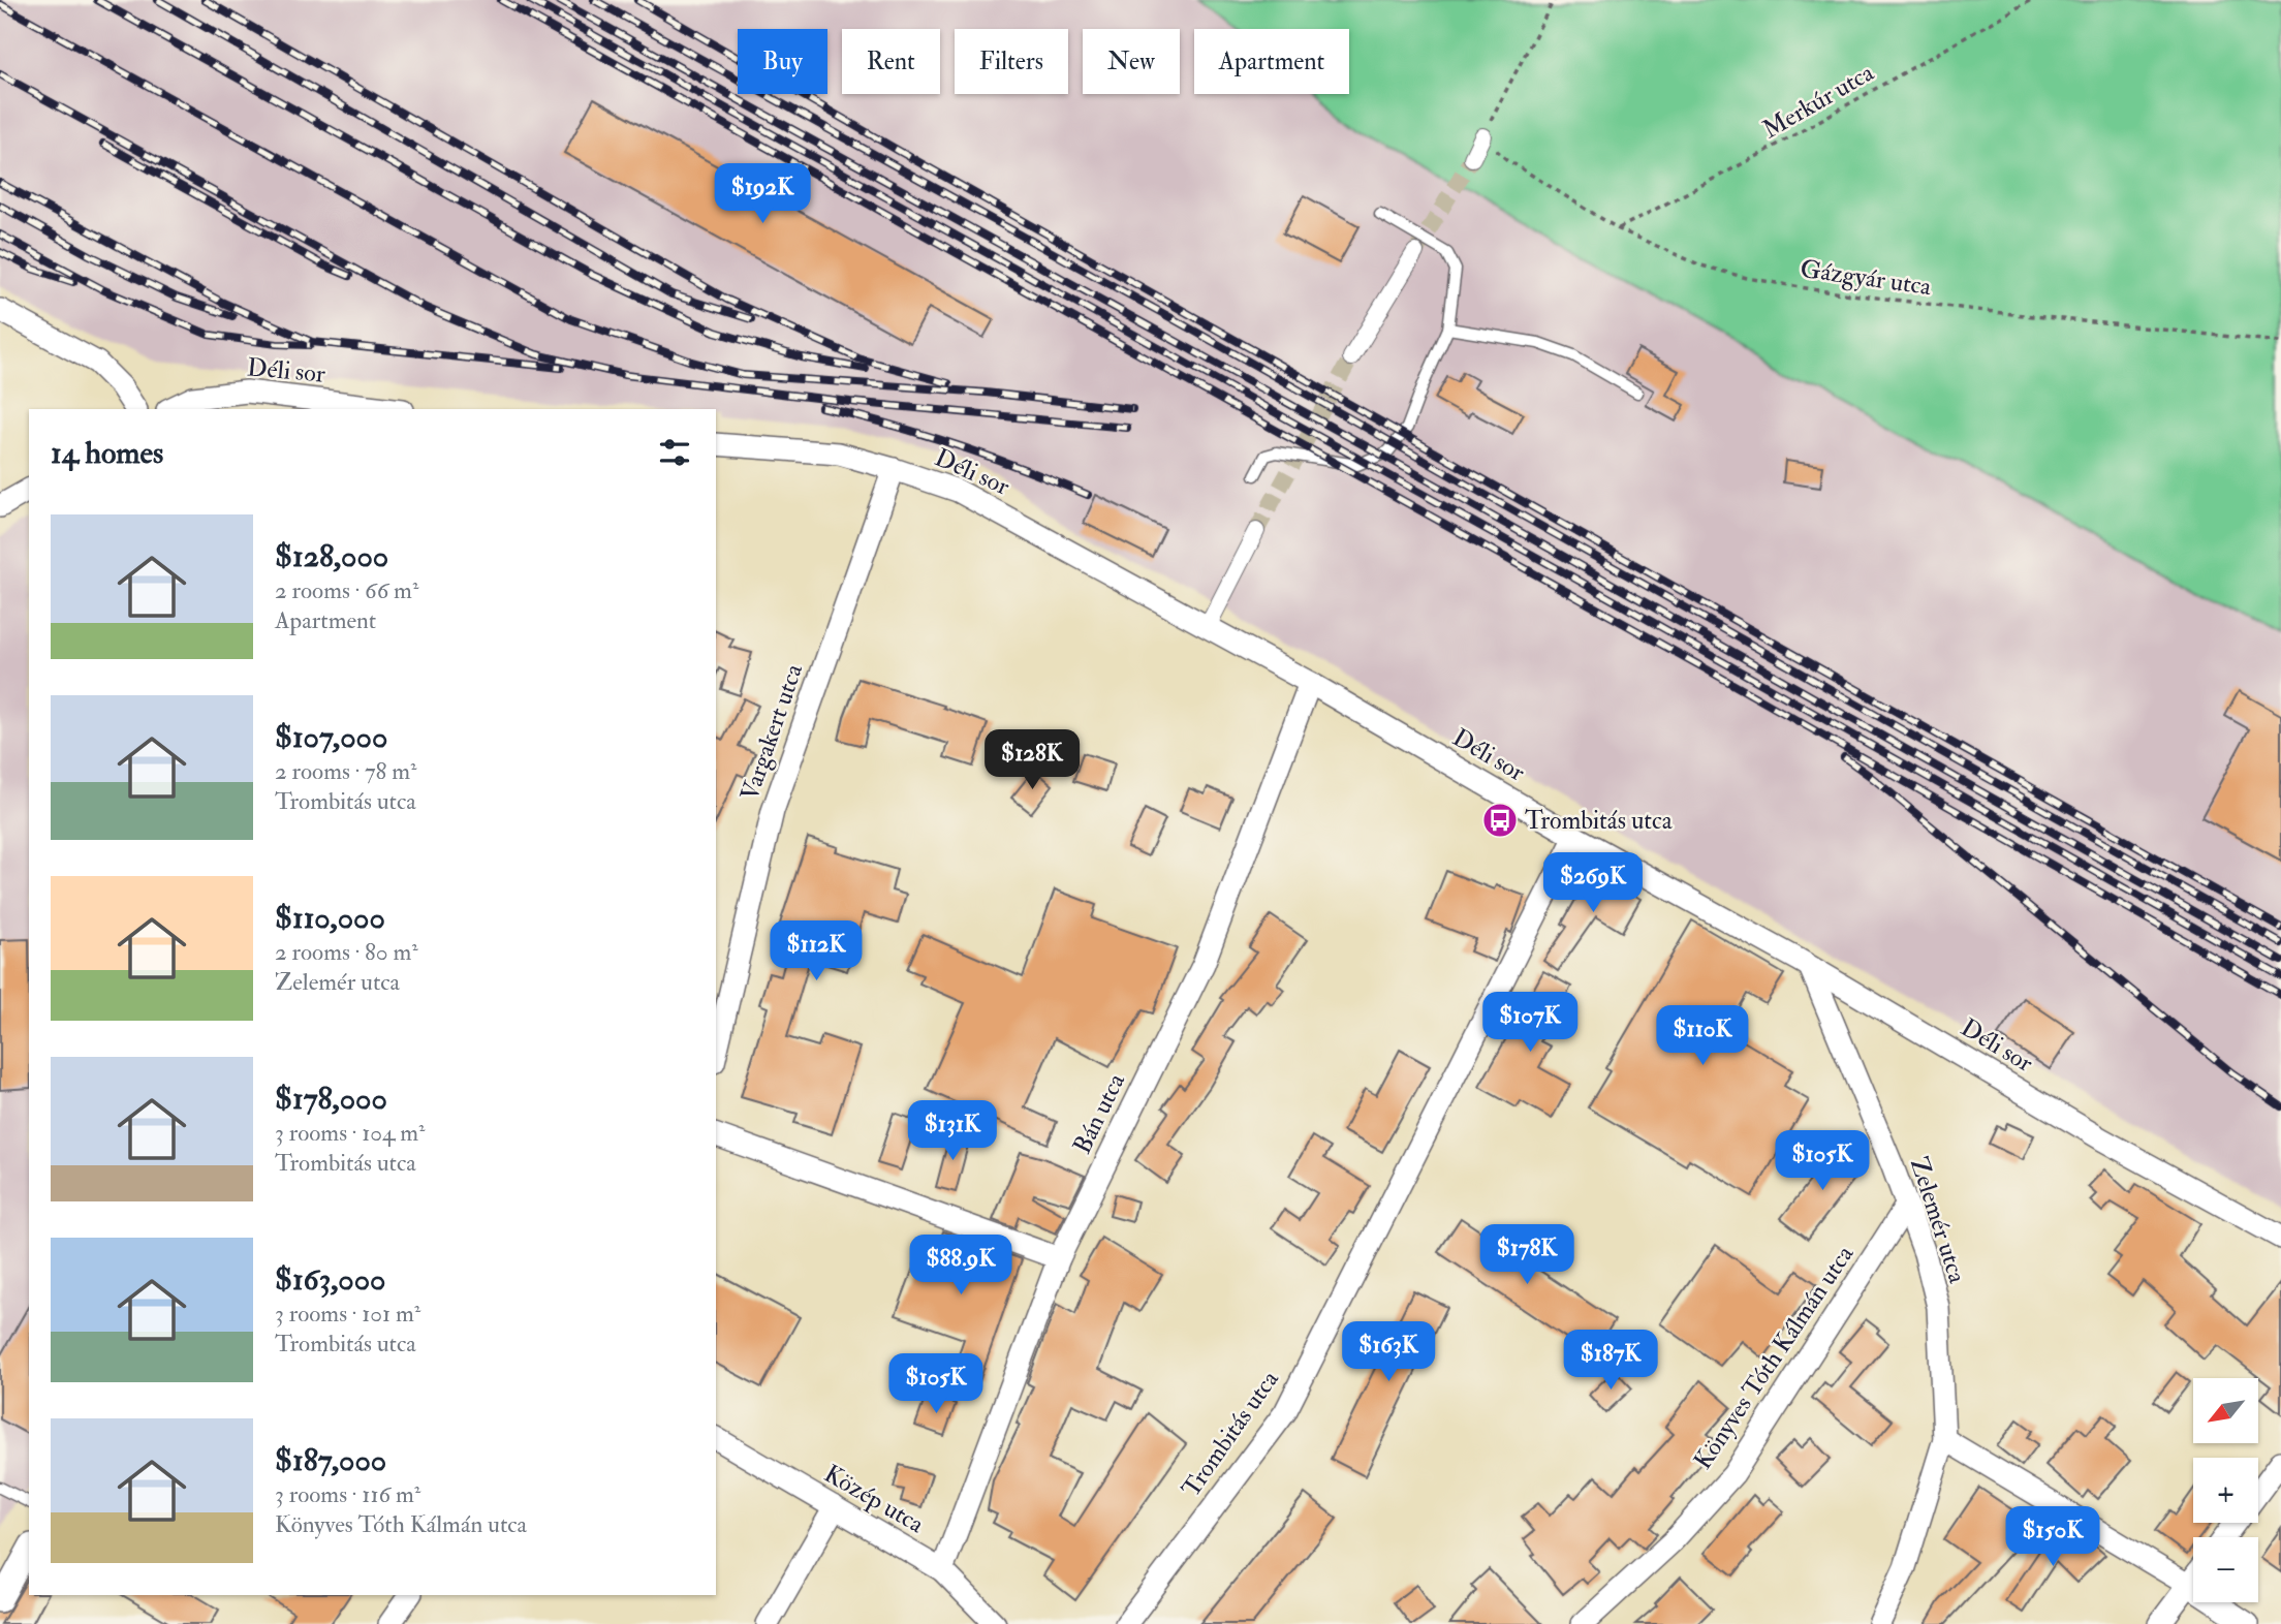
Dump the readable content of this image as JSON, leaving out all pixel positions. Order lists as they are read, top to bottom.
{
  "streets": {
    "street": [
      "Déli sor",
      "Vargakert utca",
      "Bán utca",
      "Zelemér utca",
      "Könyves Tóth Kálmán utca",
      "Trombitás utca",
      "Közép utca"
    ],
    "path": ["Merkúr utca", "Gázgyár utca"]
  },
  "crossings": [
    ["Merkúr utca", "Gázgyár utca"],
    ["Déli sor", "Vargakert utca"],
    ["Déli sor", "Bán utca"],
    ["Déli sor", "Zelemér utca"],
    ["Déli sor", "Trombitás utca"],
    ["Bán utca", "Közép utca"],
    ["Zelemér utca", "Könyves Tóth Kálmán utca"]
  ],
  "places": {
    "bus stop": ["Trombitás utca"]
  },
  "north": "bottom left",
  "page": {
    "chip": [
      "Buy",
      "Rent",
      "Filters",
      "New",
      "Apartment"
    ],
    "price": [
      "$192K",
      "$128K",
      "$269K",
      "$112K",
      "$107K",
      "$110K",
      "$131K",
      "$105K",
      "$178K",
      "$88.9K",
      "$163K",
      "$187K",
      "$105K",
      "$150K"
    ],
    "heading": "14 homes",
    "list": [
      {
        "name": "$128,000",
        "note": "2 rooms · 66 m² · Apartment"
      },
      {
        "name": "$107,000",
        "note": "2 rooms · 78 m² · Trombitás utca"
      },
      {
        "name": "$110,000",
        "note": "2 rooms · 80 m² · Zelemér utca"
      },
      {
        "name": "$178,000",
        "note": "3 rooms · 104 m² · Trombitás utca"
      },
      {
        "name": "$163,000",
        "note": "3 rooms · 101 m² · Trombitás utca"
      },
      {
        "name": "$187,000",
        "note": "3 rooms · 116 m² · Könyves Tóth Kálmán utca"
      }
    ],
    "map_buttons": ["+", "−"]
  }
}
